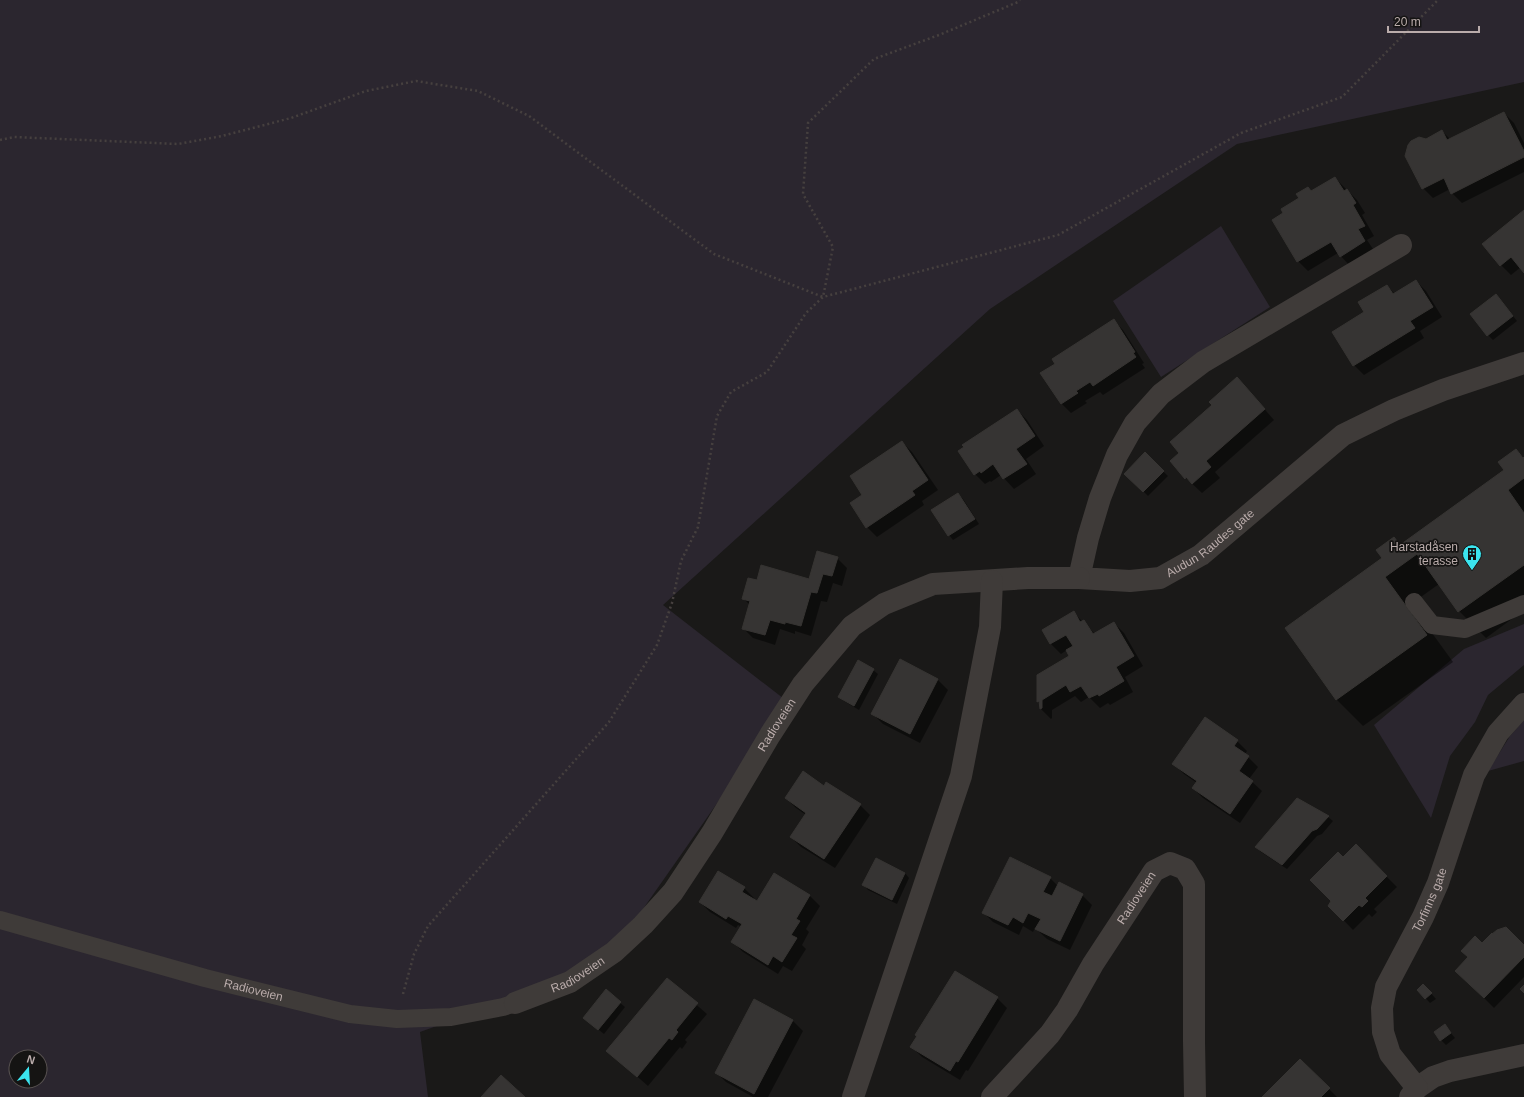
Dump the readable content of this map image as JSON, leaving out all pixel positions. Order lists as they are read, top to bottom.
{
  "streets": {
    "street": ["Audun Raudes gate", "Radioveien", "Torfinns gate"]
  },
  "crossings": [
    ["Audun Raudes gate", "Radioveien"]
  ],
  "places": {
    "building": ["Harstadåsen terasse"]
  },
  "scale_bar": "20 m",
  "north": "top"
}
